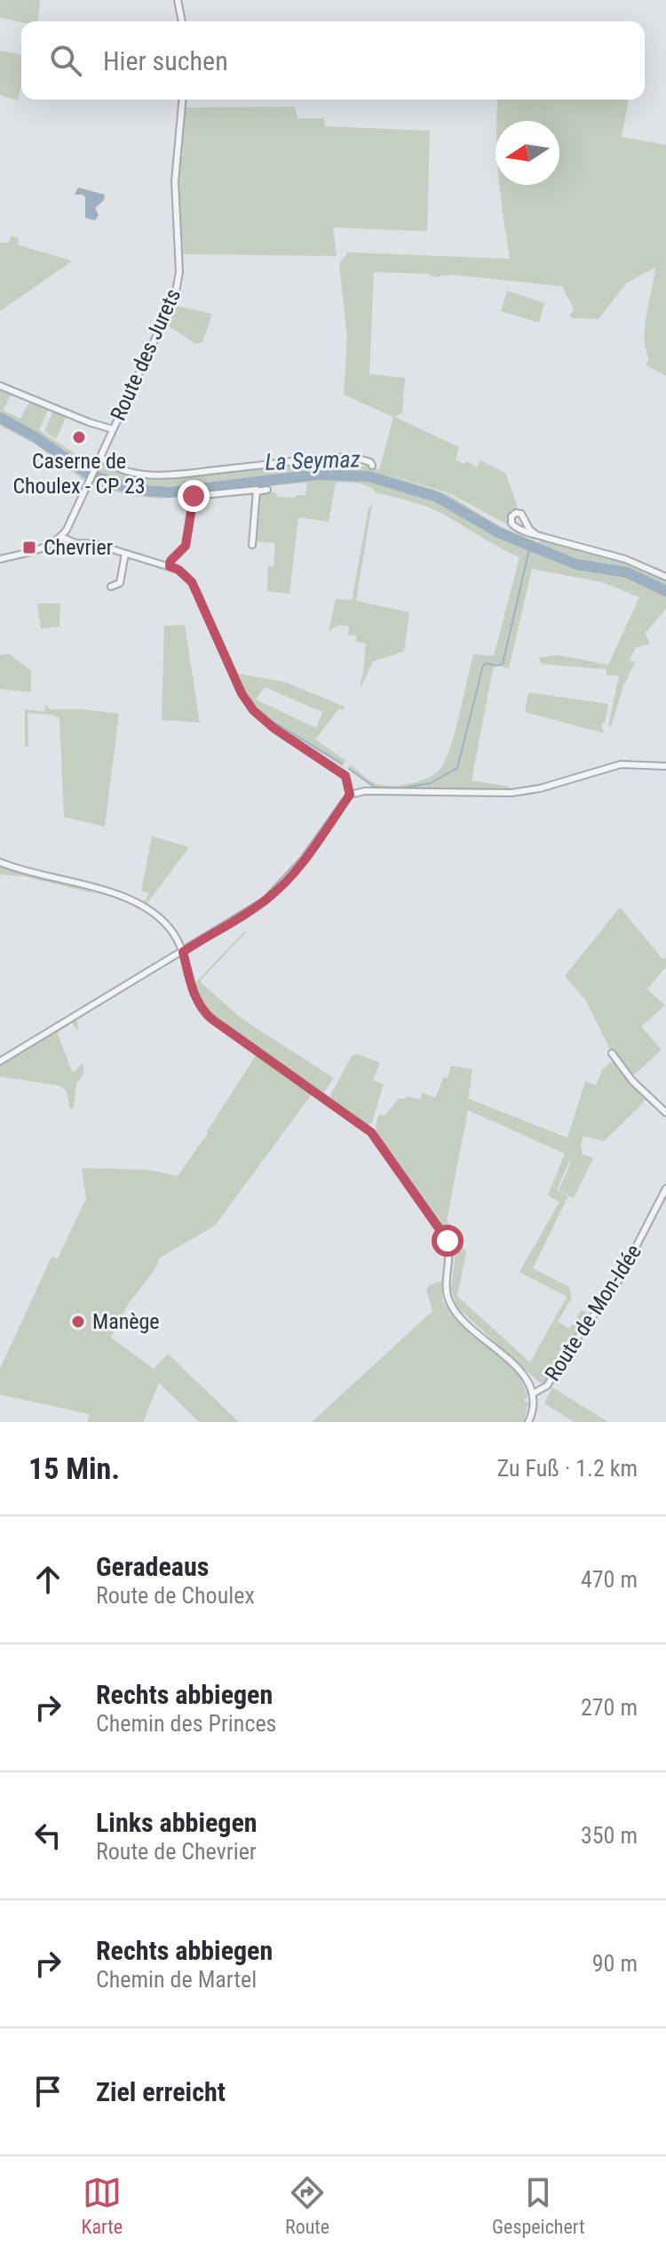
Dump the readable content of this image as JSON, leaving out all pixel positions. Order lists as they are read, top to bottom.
{
  "streets": {
    "street": ["Route des Jurets", "Route de Mon-Idée"]
  },
  "water": ["La Seymaz"],
  "places": {
    "other": ["Caserne de Choulex - CP 23", "Manège"],
    "transit": ["Chevrier"]
  },
  "north": "left",
  "page": {
    "search": "Hier suchen",
    "heading": ["15 Min.", "Zu Fuß · 1.2 km"],
    "list": [
      ["Geradeaus", "Route de Choulex", "470 m"],
      ["Rechts abbiegen", "Chemin des Princes", "270 m"],
      ["Links abbiegen", "Route de Chevrier", "350 m"],
      ["Rechts abbiegen", "Chemin de Martel", "90 m"],
      "Ziel erreicht"
    ],
    "nav": ["Karte", "Route", "Gespeichert"]
  }
}
